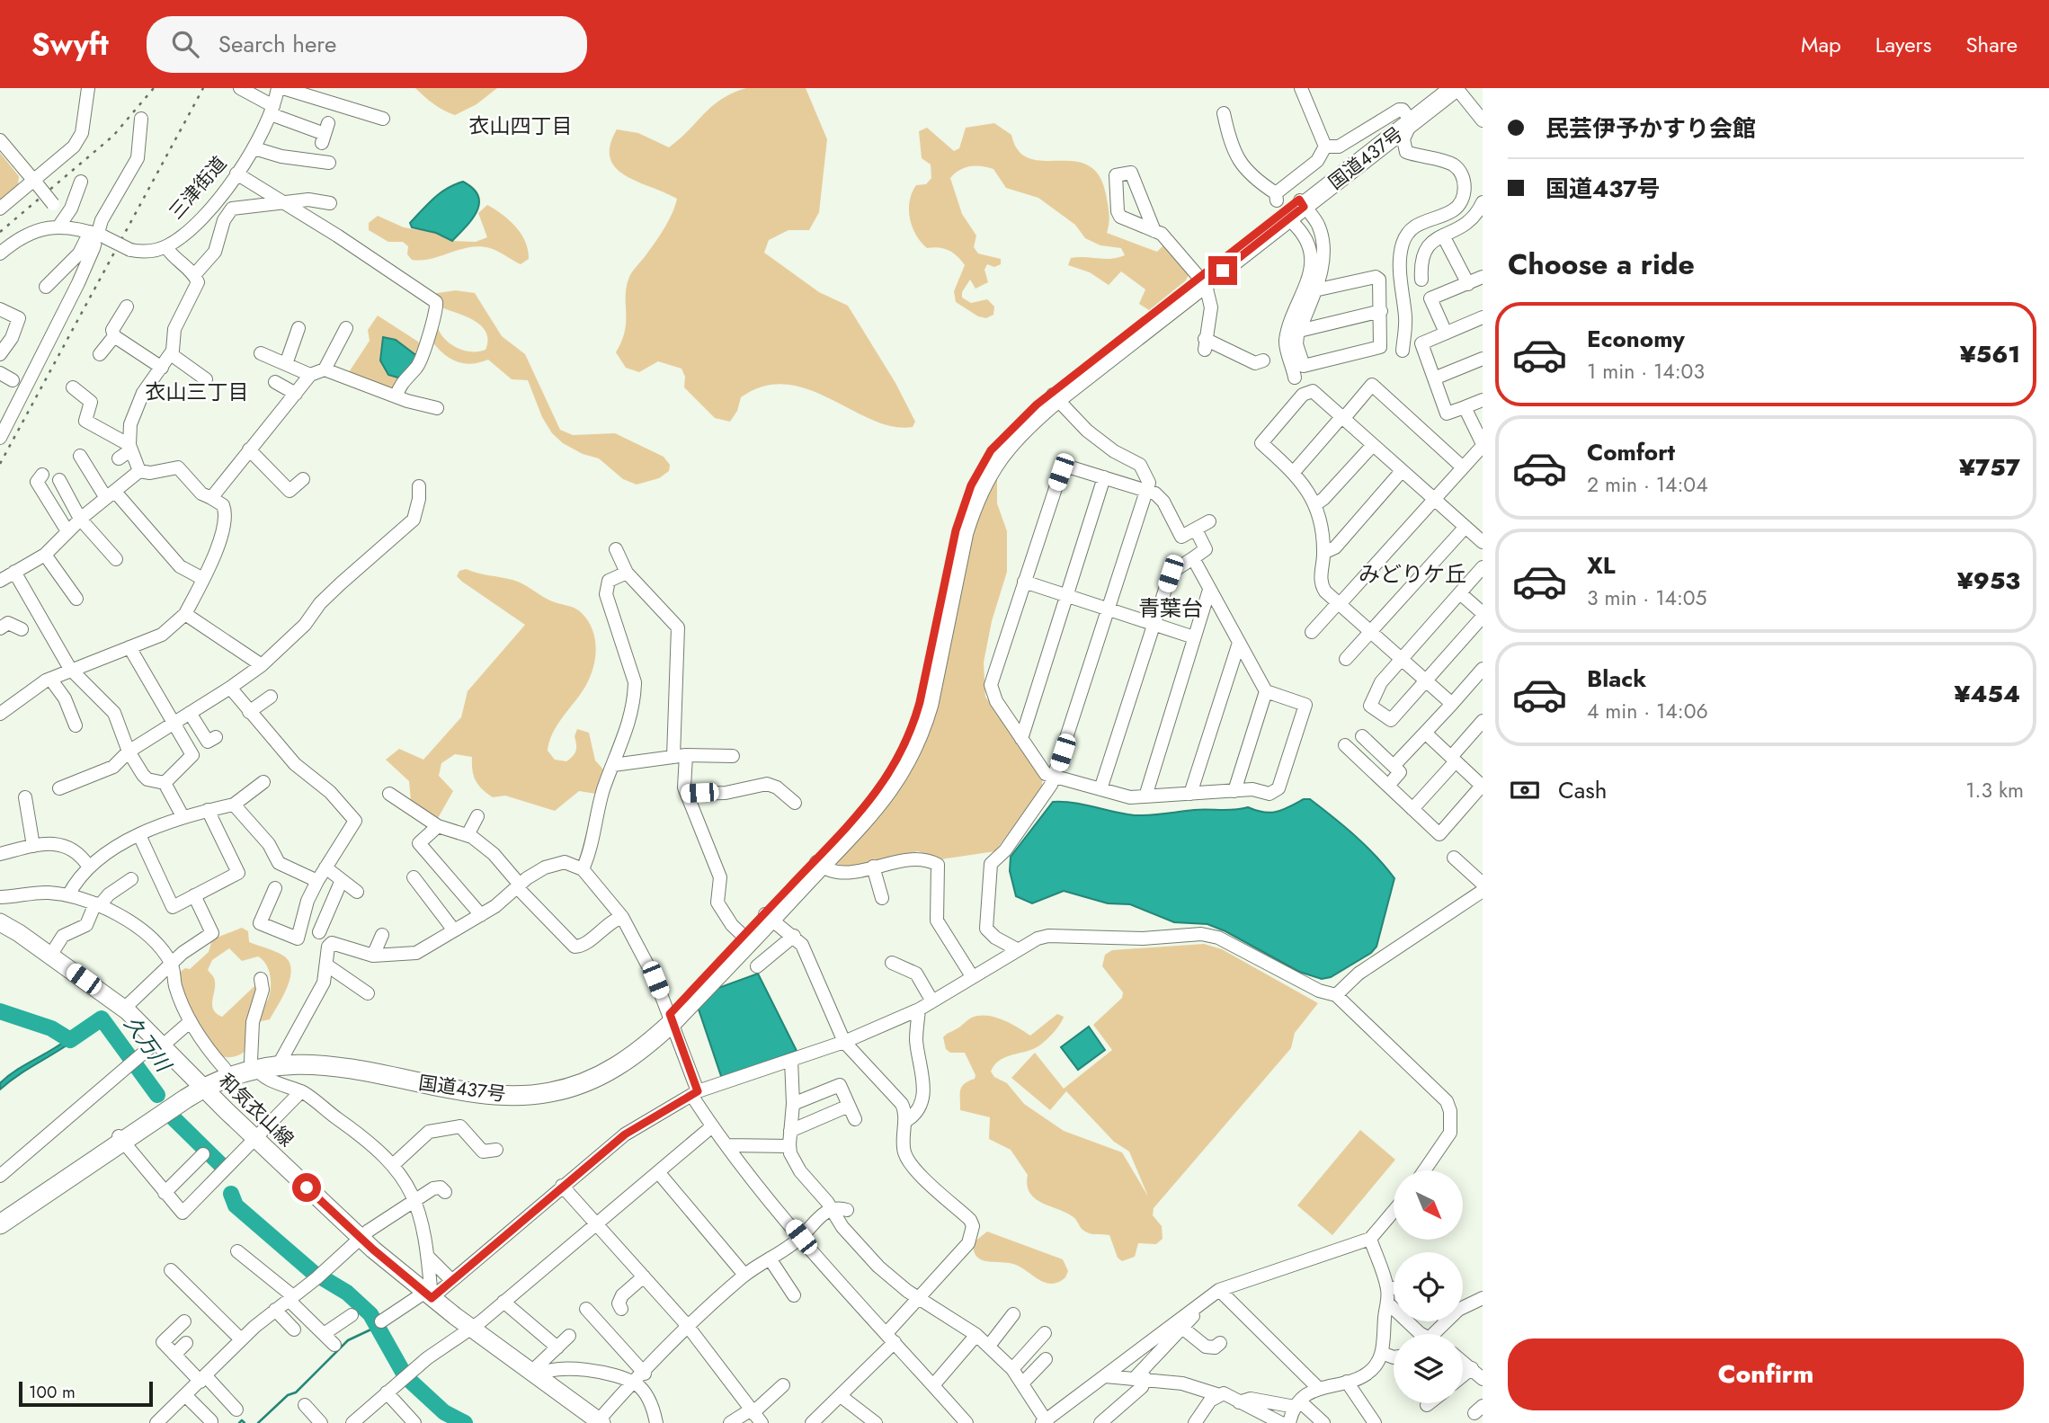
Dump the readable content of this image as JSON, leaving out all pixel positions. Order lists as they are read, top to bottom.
{
  "streets": {
    "highway": ["国道437号"],
    "main road": ["和気衣山線"],
    "street": ["三津街道"]
  },
  "crossings": [
    ["国道437号", "和気衣山線"]
  ],
  "districts": [
    "衣山四丁目",
    "衣山三丁目",
    "みどりケ丘",
    "青葉台"
  ],
  "water": ["久万川"],
  "scale_bar": "100 m",
  "north": "bottom right",
  "page": {
    "header": "Swyft",
    "search": "Search here",
    "nav": ["Map", "Layers", "Share"],
    "banner": ["民芸伊予かすり会館", "国道437号"],
    "heading": "Choose a ride",
    "list": [
      {
        "name": "Economy",
        "note": "1 min · 14:03",
        "value": "¥561"
      },
      {
        "name": "Comfort",
        "note": "2 min · 14:04",
        "value": "¥757"
      },
      {
        "name": "XL",
        "note": "3 min · 14:05",
        "value": "¥953"
      },
      {
        "name": "Black",
        "note": "4 min · 14:06",
        "value": "¥454"
      }
    ],
    "pay": ["Cash", "1.3 km"],
    "buttons": "Confirm",
    "scale": "100 m"
  }
}
